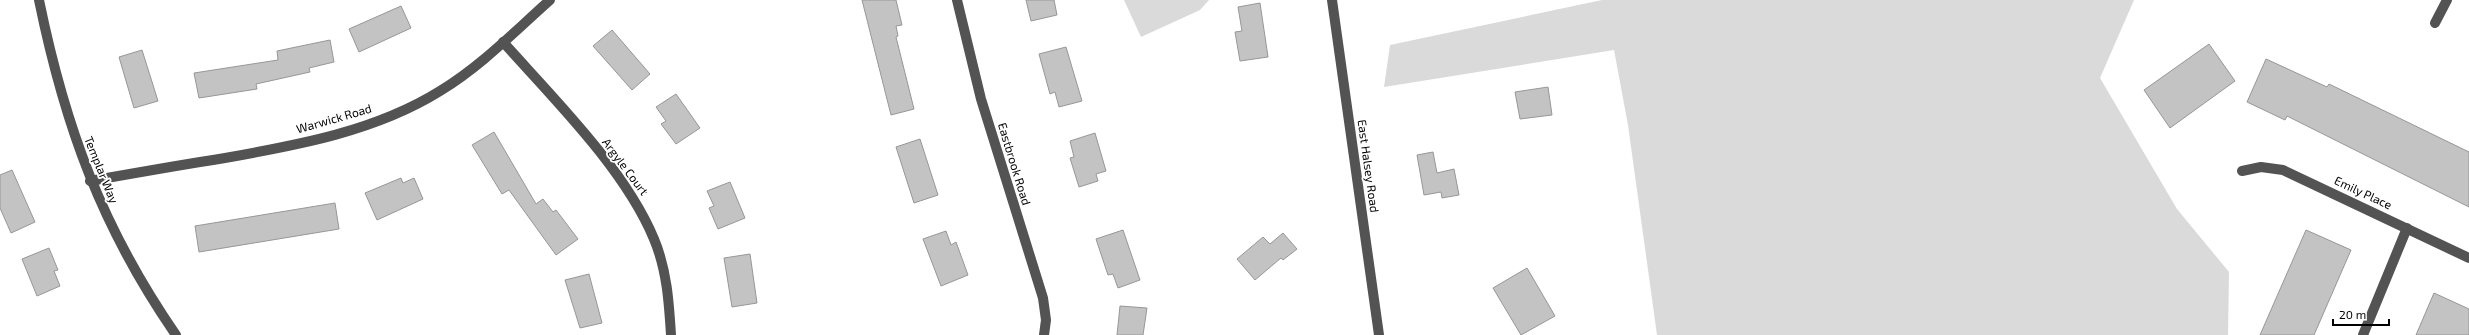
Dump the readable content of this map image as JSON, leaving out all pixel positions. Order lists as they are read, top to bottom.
{
  "streets": {
    "street": [
      "Warwick Road",
      "Eastbrook Road",
      "East Halsey Road",
      "Argyle Court",
      "Templar Way",
      "Emily Place"
    ]
  },
  "crossings": [
    ["Warwick Road", "Argyle Court"],
    ["Warwick Road", "Templar Way"]
  ],
  "scale_bar": "20 m"
}
